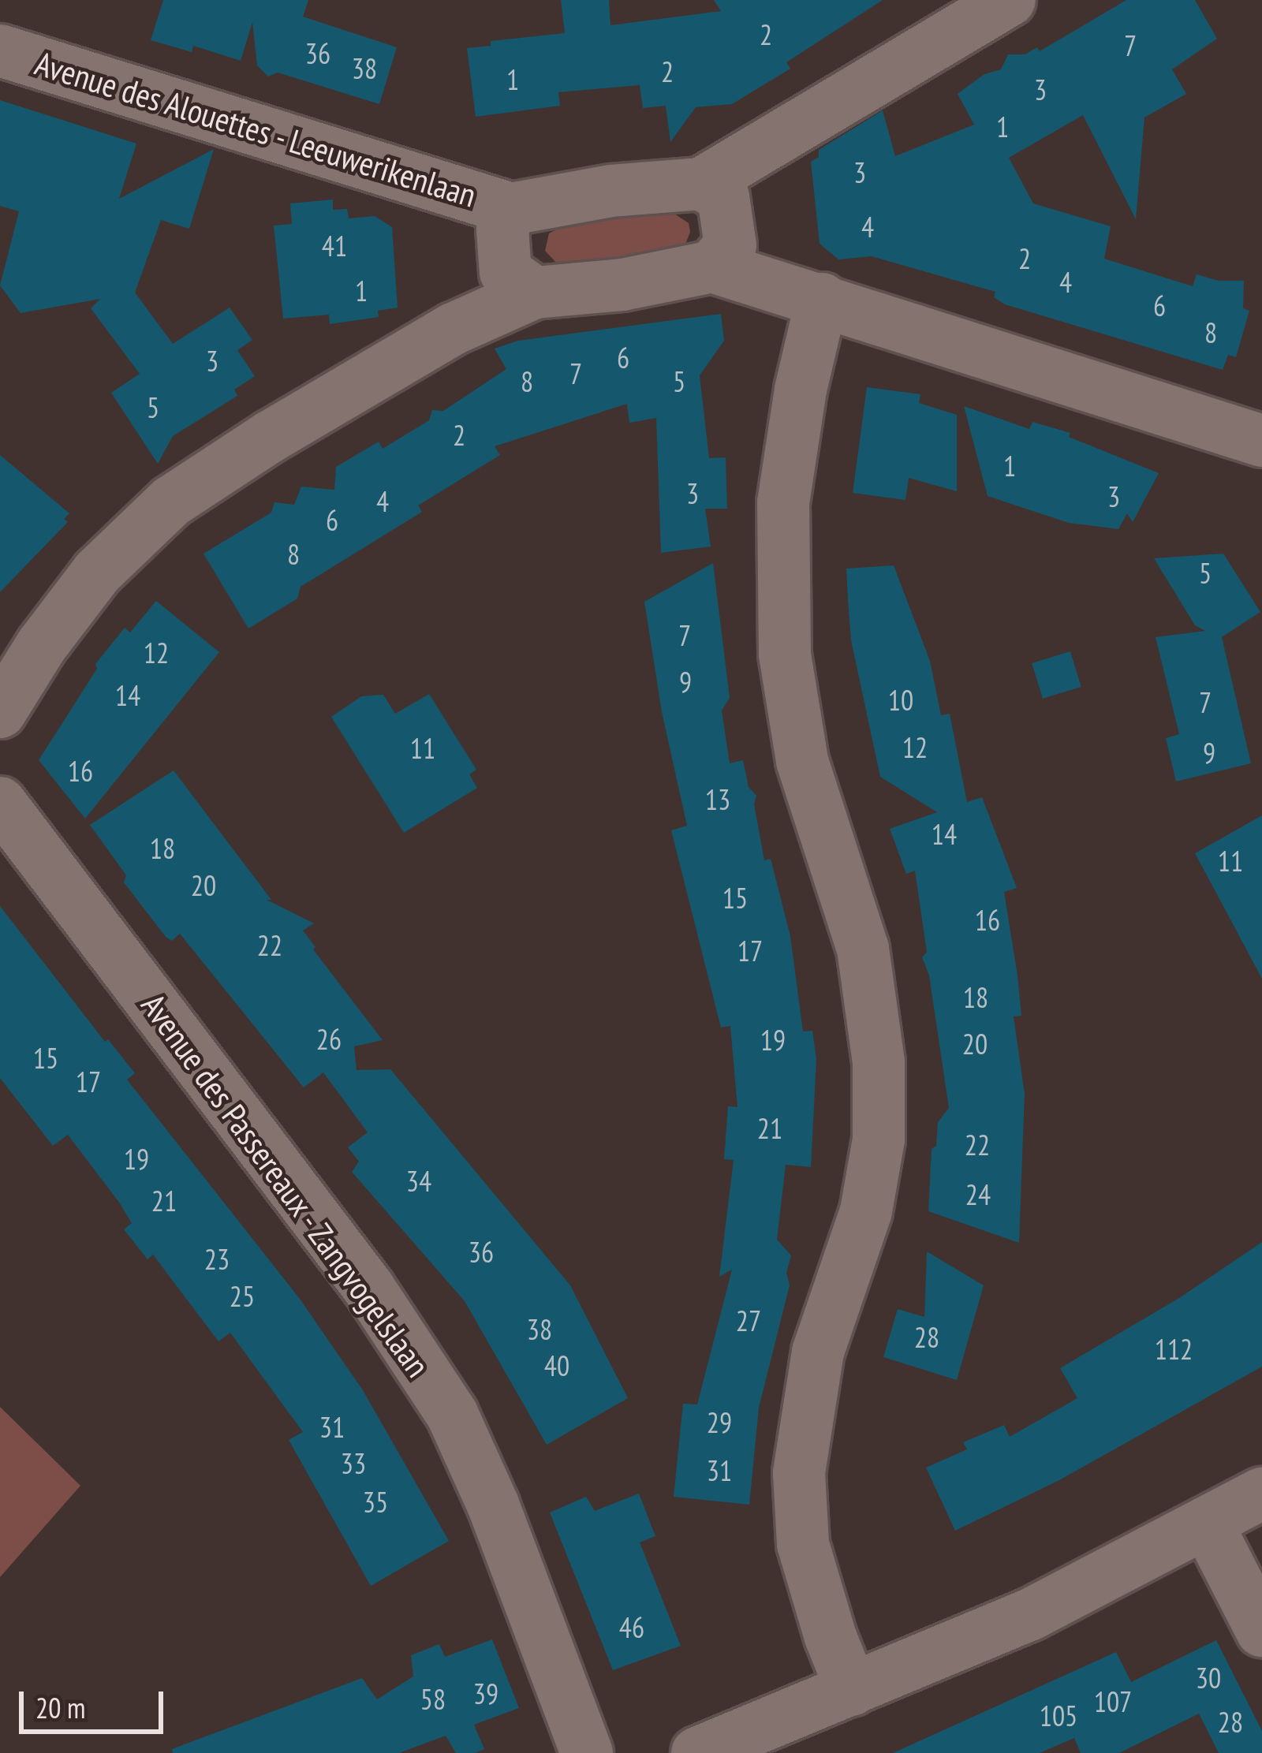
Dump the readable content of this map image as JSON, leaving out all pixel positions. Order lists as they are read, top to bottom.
{
  "streets": {
    "street": ["Avenue des Alouettes - Leeuwerikenlaan", "Avenue des Passereaux - Zangvogelslaan"]
  },
  "house_numbers": [
    "2",
    "7",
    "36",
    "38",
    "2",
    "1",
    "3",
    "1",
    "3",
    "4",
    "41",
    "2",
    "4",
    "1",
    "6",
    "8",
    "6",
    "3",
    "7",
    "8",
    "5",
    "5",
    "2",
    "1",
    "3",
    "3",
    "4",
    "6",
    "8",
    "5",
    "7",
    "12",
    "9",
    "14",
    "10",
    "7",
    "12",
    "11",
    "9",
    "16",
    "13",
    "14",
    "18",
    "11",
    "20",
    "15",
    "16",
    "22",
    "17",
    "18",
    "26",
    "19",
    "20",
    "15",
    "17",
    "21",
    "22",
    "19",
    "34",
    "24",
    "21",
    "36",
    "23",
    "25",
    "27",
    "38",
    "28",
    "112",
    "40",
    "29",
    "31",
    "33",
    "31",
    "35",
    "46",
    "30",
    "39",
    "58",
    "107",
    "105",
    "28"
  ],
  "scale_bar": "20 m"
}
